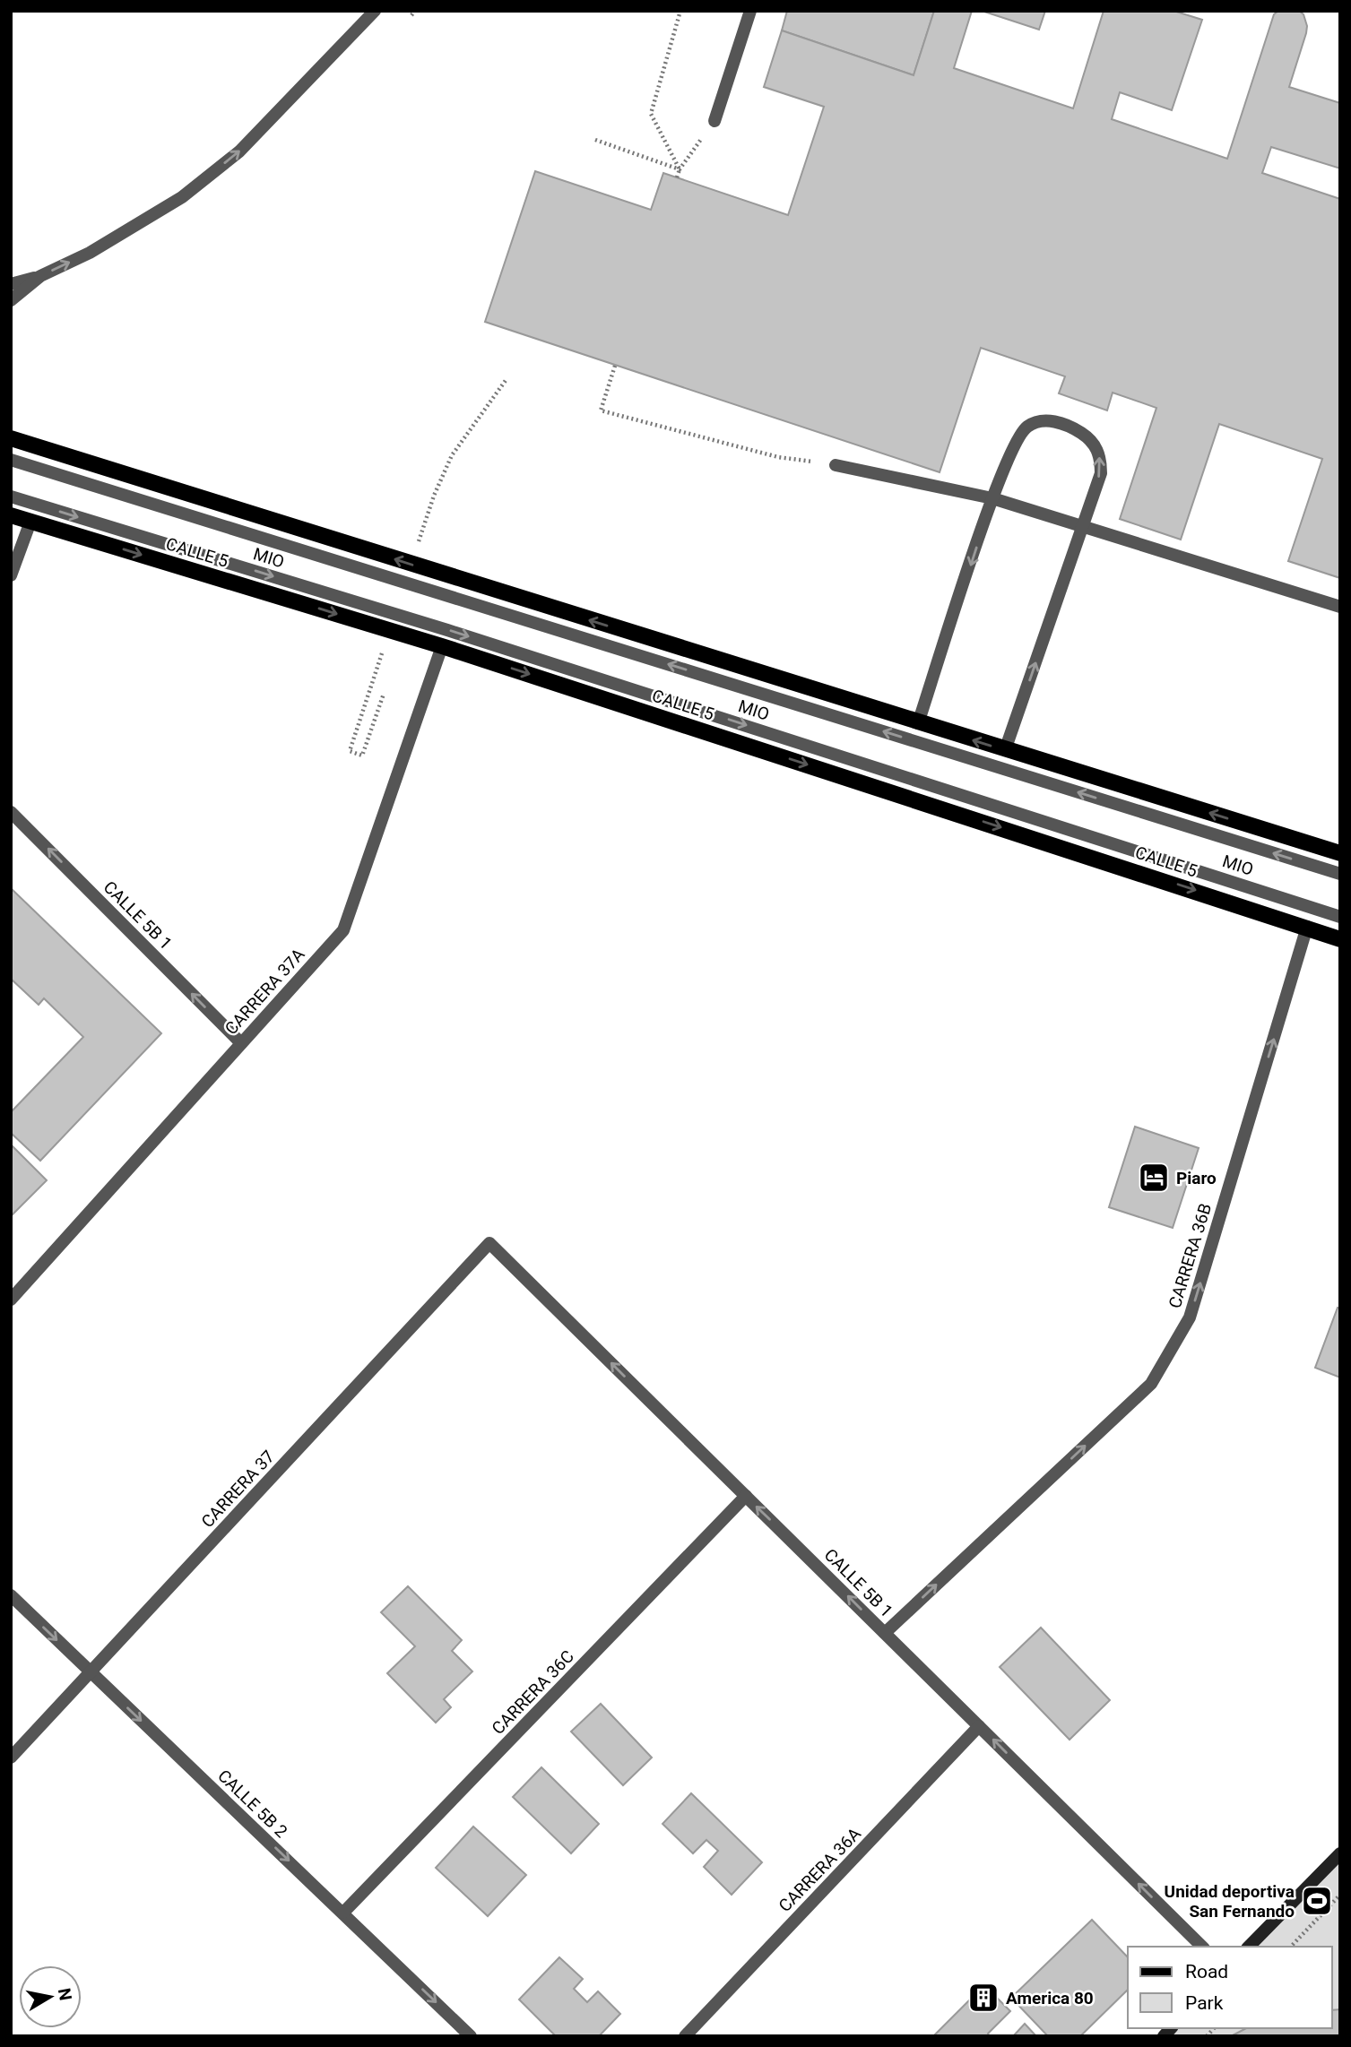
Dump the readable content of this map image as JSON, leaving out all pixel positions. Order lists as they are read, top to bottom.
{
  "streets": {
    "main road": ["CALLE 5"],
    "street": [
      "MIO",
      "CALLE 5B 1",
      "CARRERA 37A",
      "CARRERA 36B",
      "CARRERA 37",
      "CARRERA 36C",
      "CALLE 5B 2",
      "CARRERA 36A"
    ]
  },
  "crossings": [
    ["CALLE 5", "CARRERA 37A"],
    ["CALLE 5", "CARRERA 36B"],
    ["CALLE 5B 1", "CARRERA 37A"],
    ["CALLE 5B 1", "CARRERA 36B"],
    ["CALLE 5B 1", "CARRERA 37"],
    ["CALLE 5B 1", "CARRERA 36C"],
    ["CALLE 5B 1", "CARRERA 36A"],
    ["CARRERA 37", "CALLE 5B 2"],
    ["CARRERA 36C", "CALLE 5B 2"]
  ],
  "one_way": ["CALLE 5B 1", "CARRERA 36B", "CALLE 5B 2"],
  "places": {
    "hotel": ["Piaro"],
    "sports": ["Unidad deportiva San Fernando"],
    "building": ["America 80"]
  },
  "legend": ["Road", "Park"],
  "north": "right"
}
